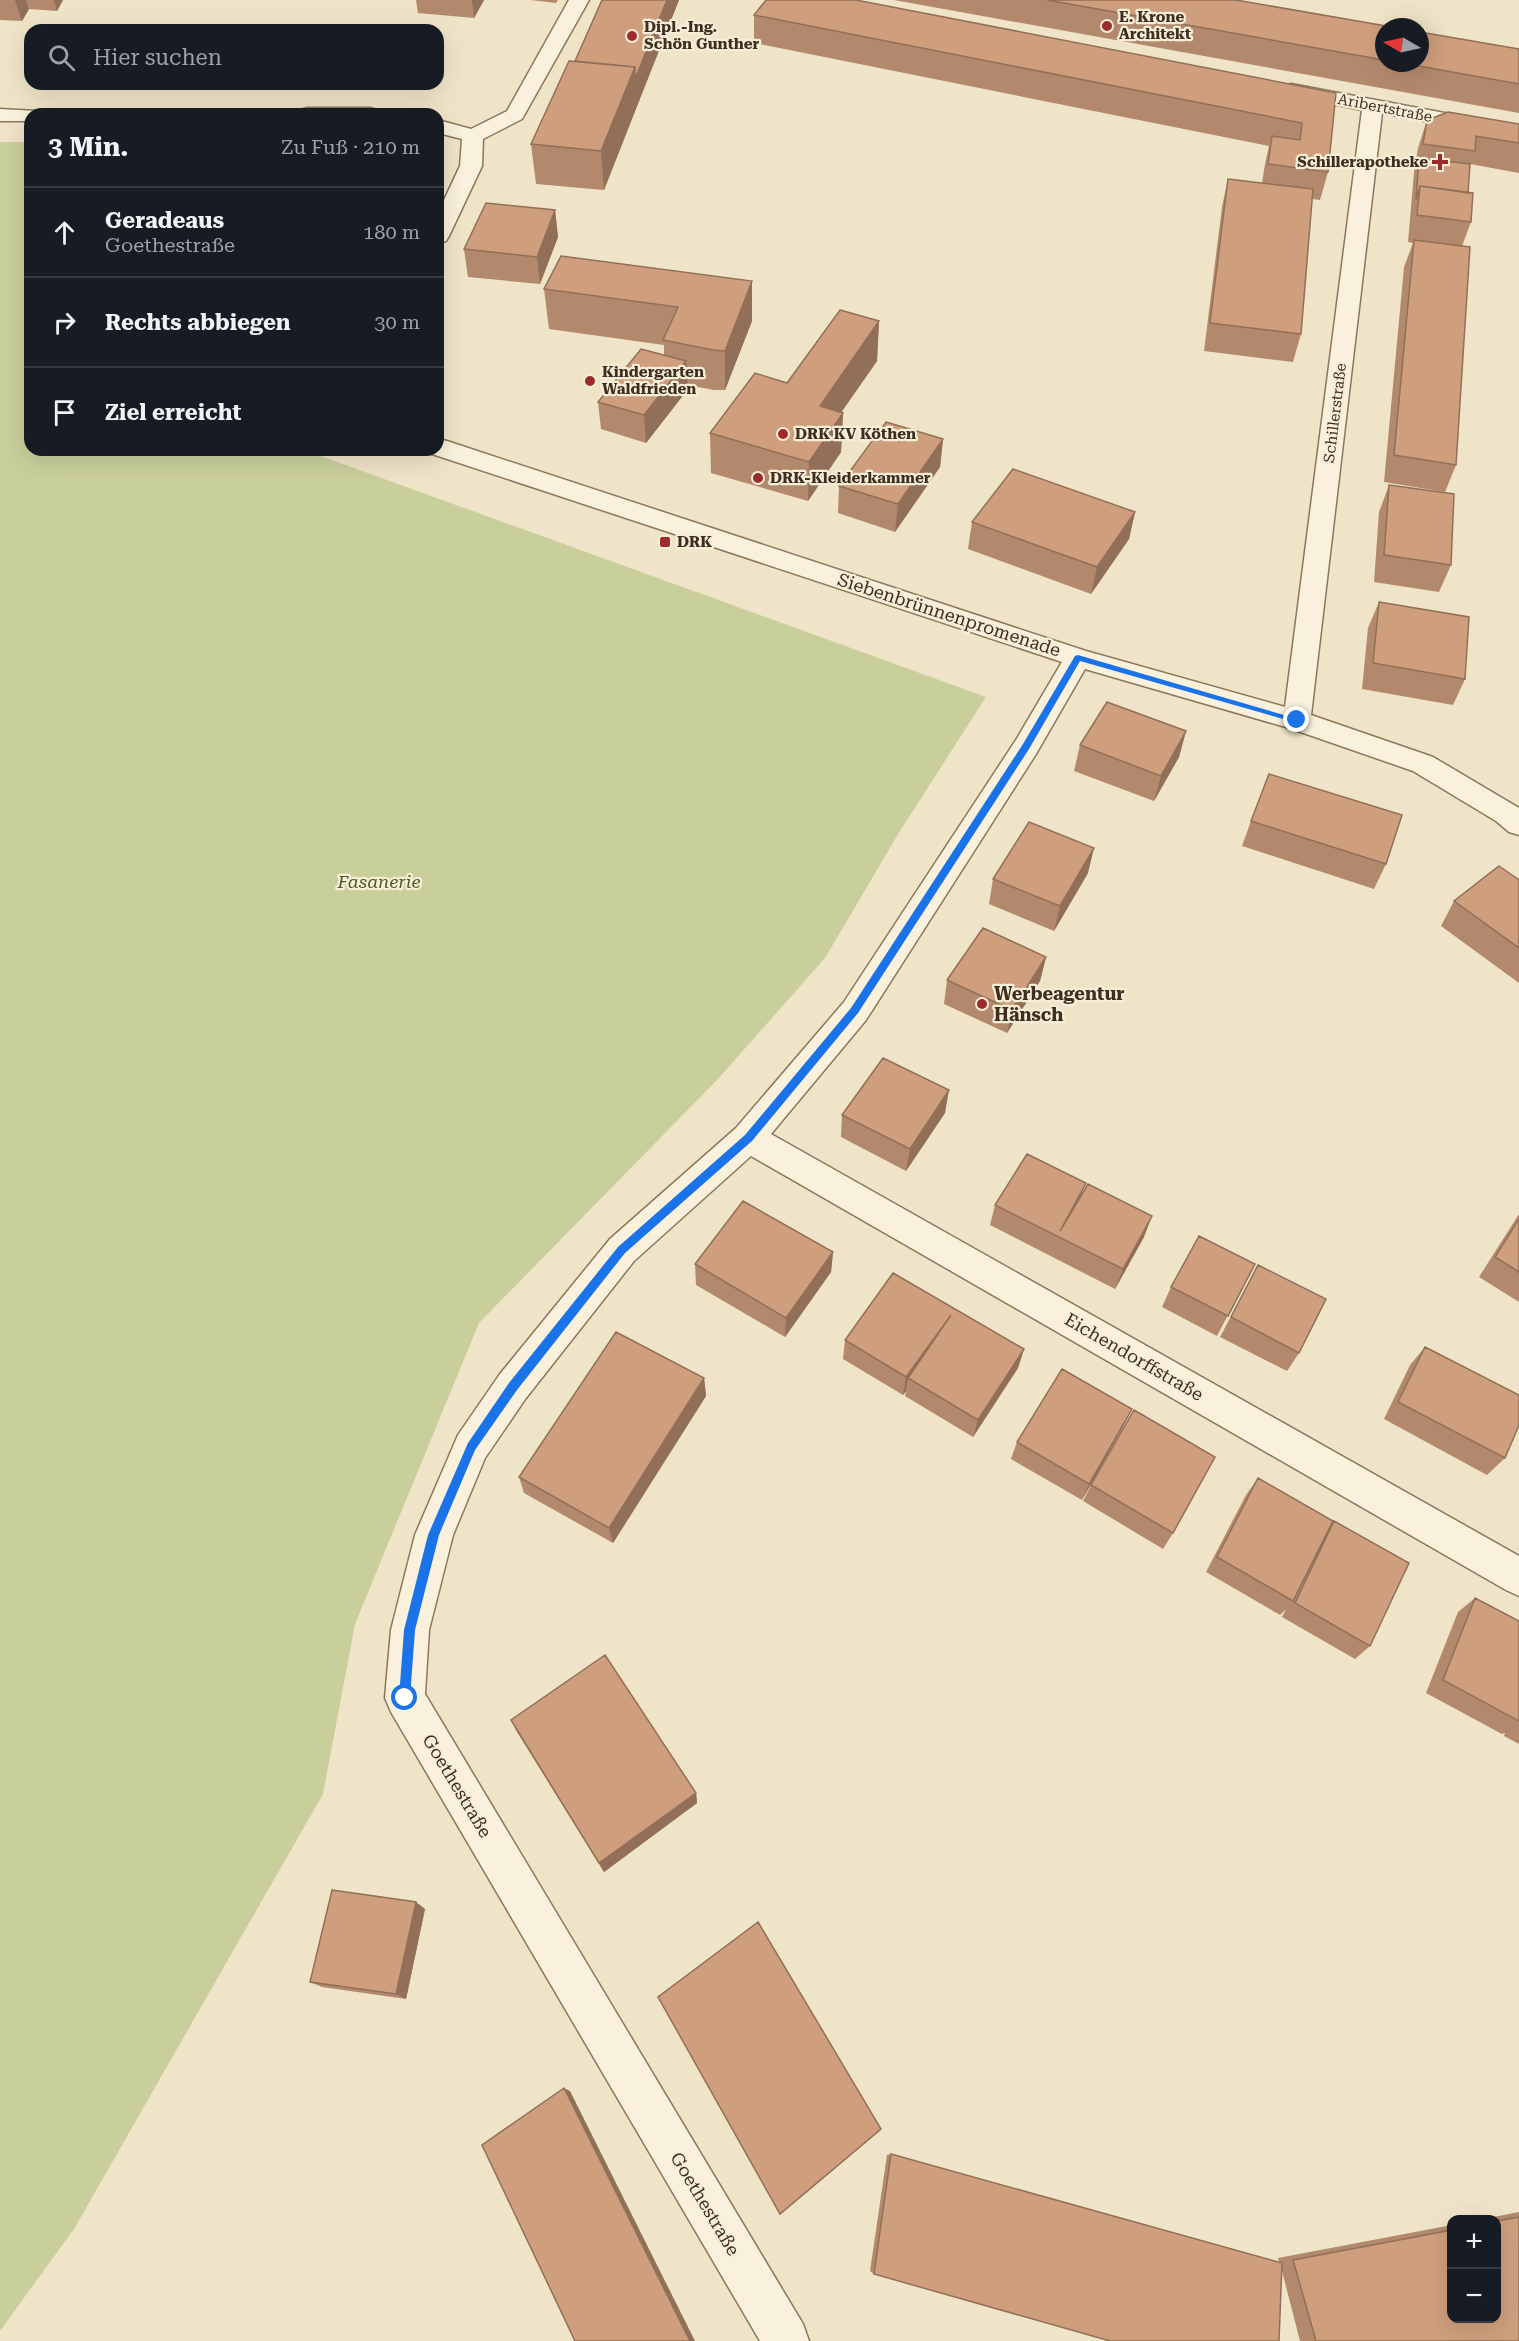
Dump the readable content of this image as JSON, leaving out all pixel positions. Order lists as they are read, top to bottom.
{
  "streets": {
    "street": [
      "Aribertstraße",
      "Schillerstraße",
      "Siebenbrünnenpromenade",
      "Eichendorffstraße",
      "Goethestraße"
    ]
  },
  "crossings": [
    ["Aribertstraße", "Schillerstraße"],
    ["Schillerstraße", "Siebenbrünnenpromenade"],
    ["Siebenbrünnenpromenade", "Goethestraße"],
    ["Eichendorffstraße", "Goethestraße"]
  ],
  "parks": ["Fasanerie"],
  "places": {
    "other": [
      "E. Krone Architekt",
      "Dipl.-Ing. Schön Gunther",
      "Kindergarten Waldfrieden",
      "DRK KV Köthen",
      "DRK-Kleiderkammer",
      "Werbeagentur Hänsch"
    ],
    "health": ["Schillerapotheke"],
    "transit": ["DRK"]
  },
  "north": "left",
  "page": {
    "search": "Hier suchen",
    "heading": ["3 Min.", "Zu Fuß · 210 m"],
    "list": [
      ["Geradeaus", "Goethestraße", "180 m"],
      ["Rechts abbiegen", "30 m"],
      "Ziel erreicht"
    ],
    "map_buttons": ["+", "−"]
  }
}
